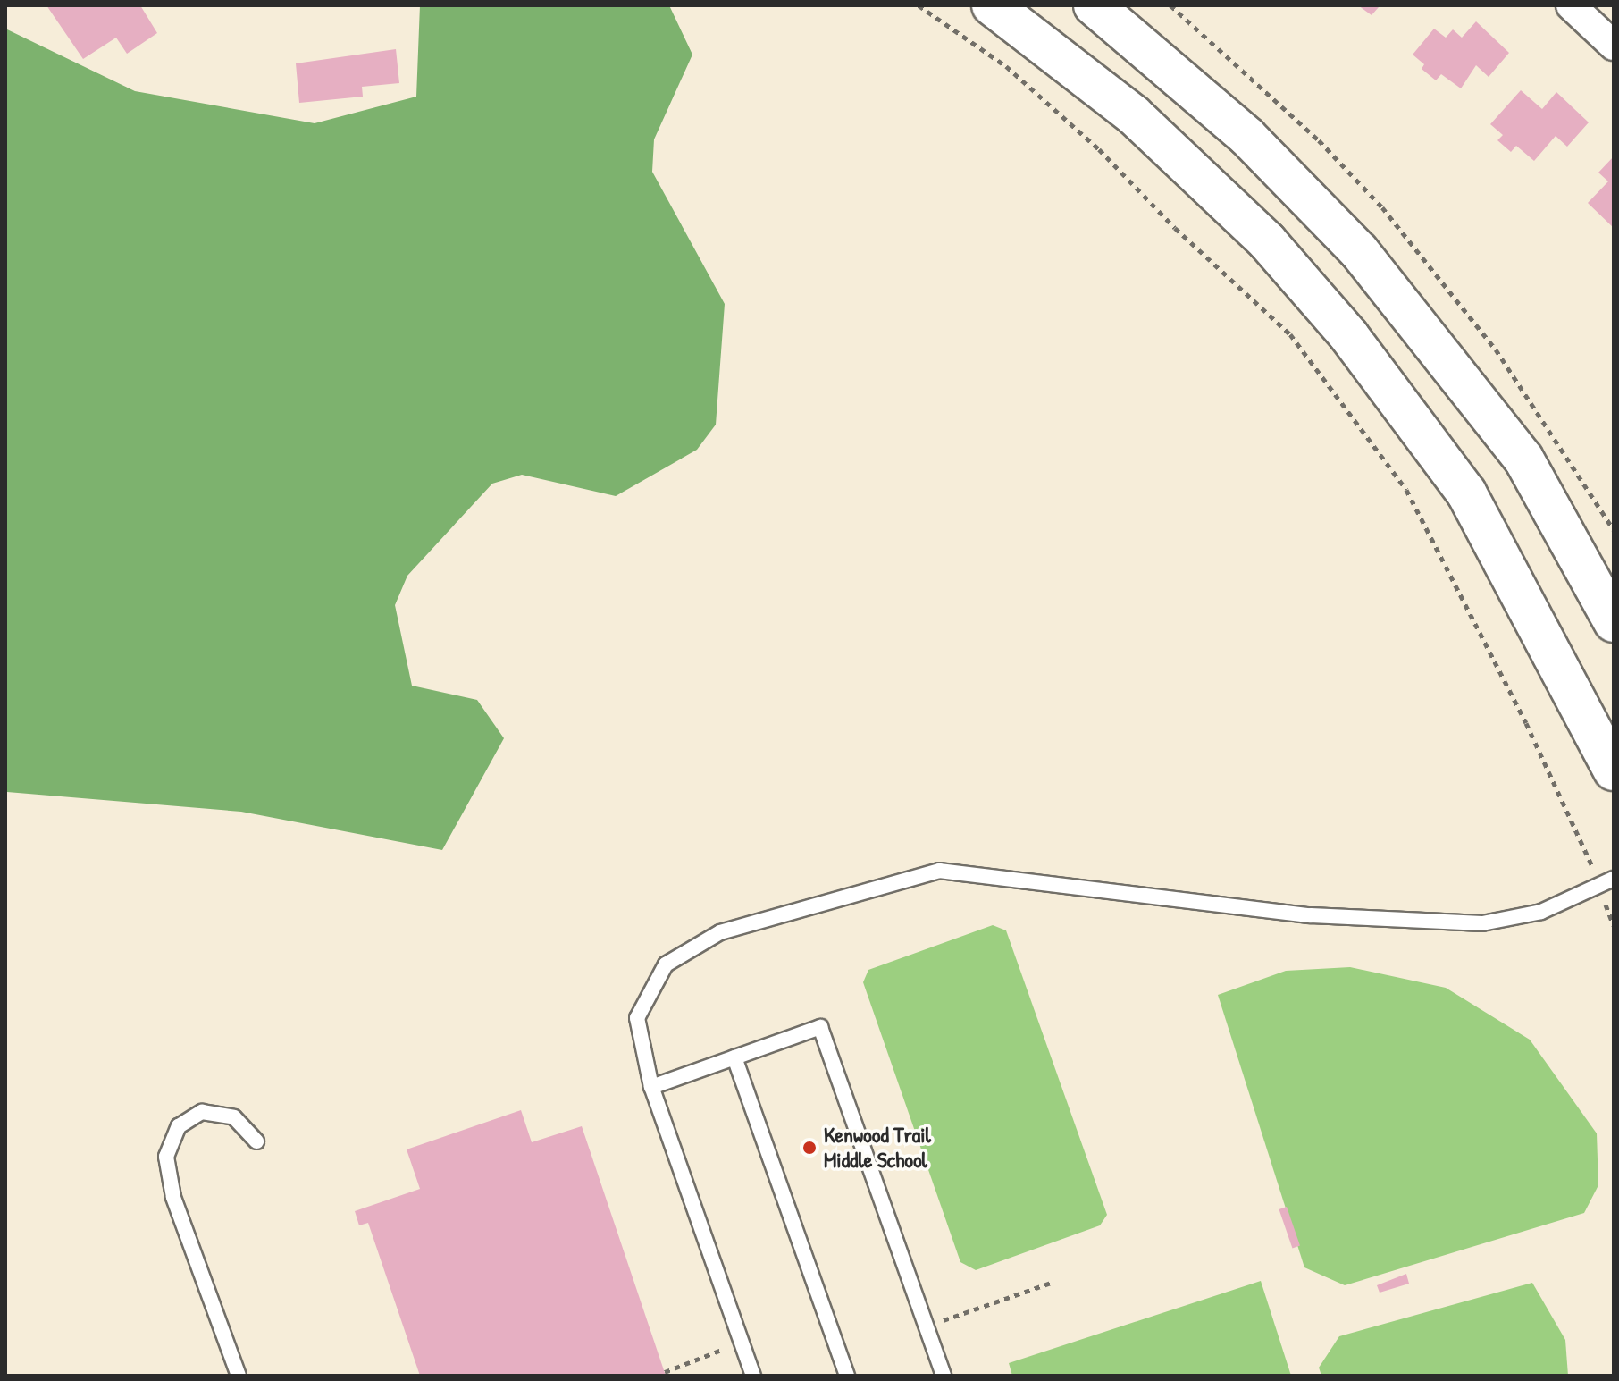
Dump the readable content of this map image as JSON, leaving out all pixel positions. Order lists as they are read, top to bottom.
{
  "places": ["Kenwood Trail Middle School"]
}
